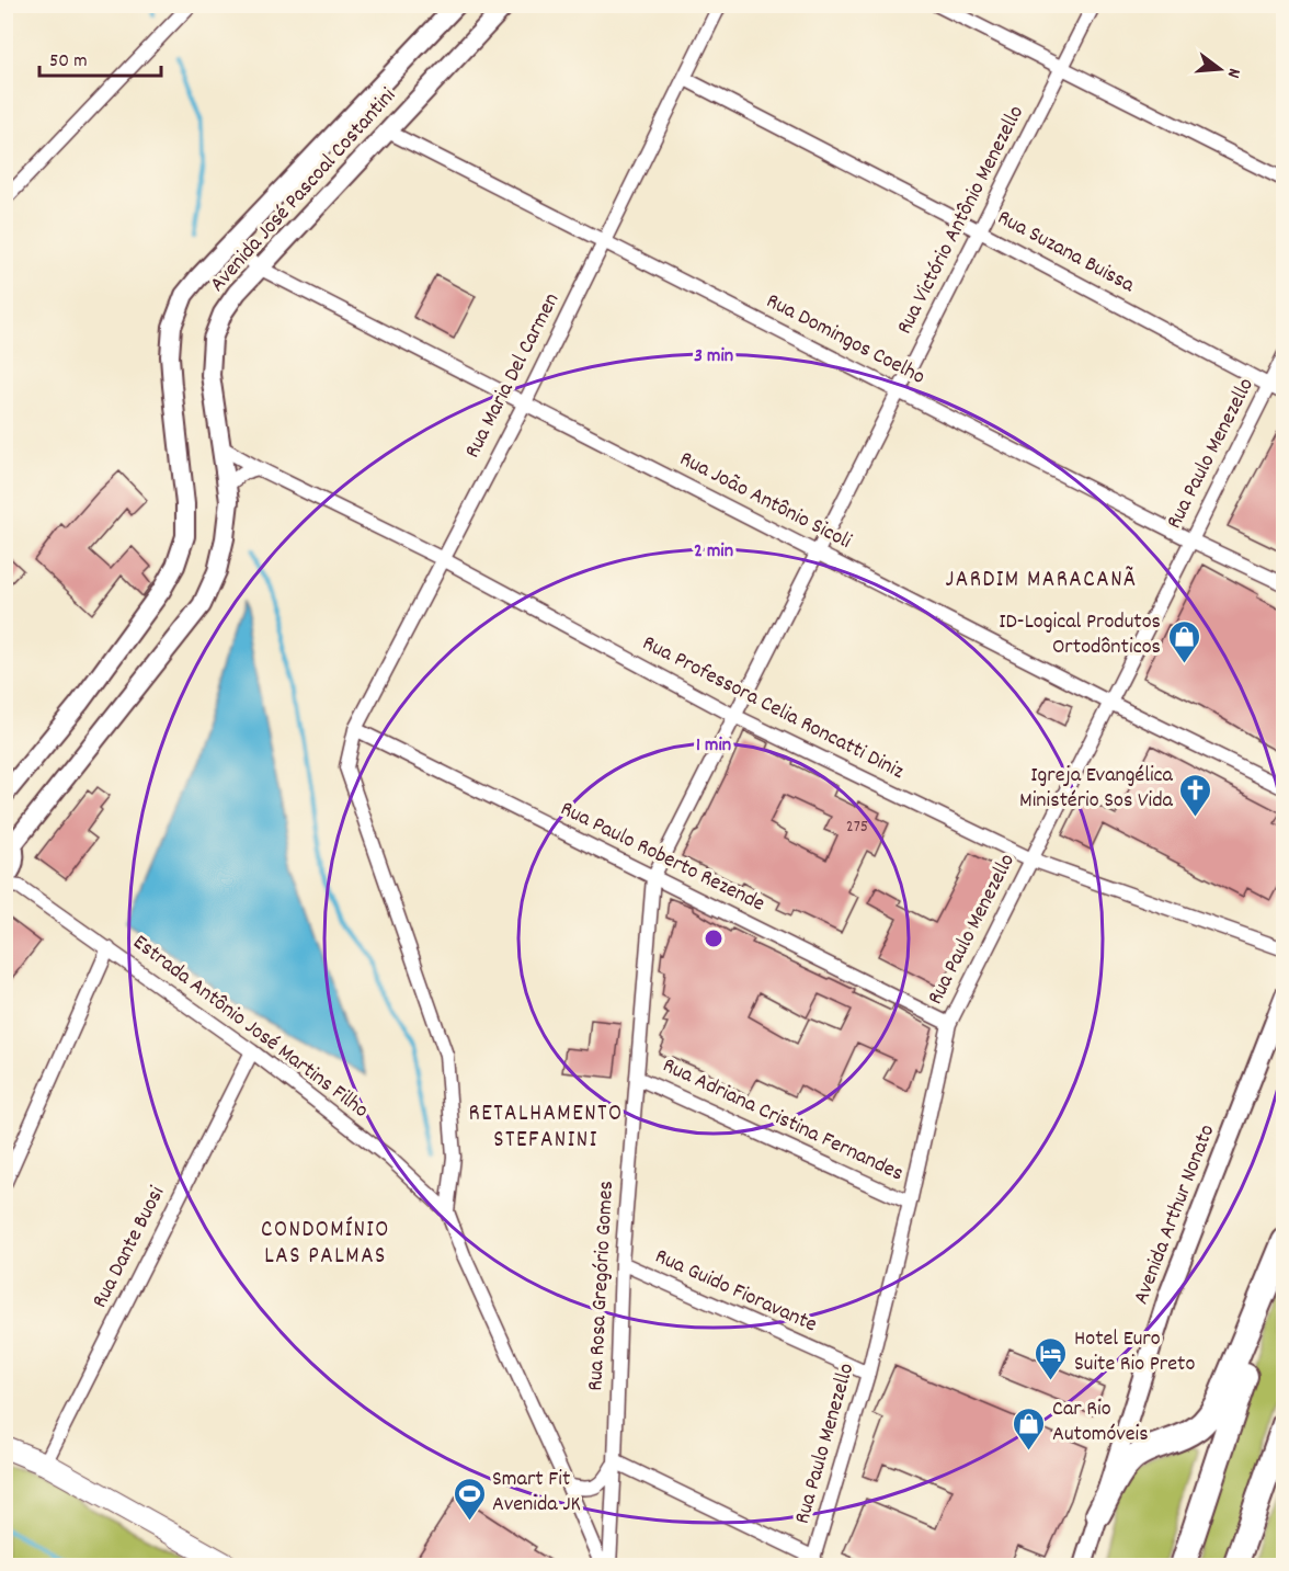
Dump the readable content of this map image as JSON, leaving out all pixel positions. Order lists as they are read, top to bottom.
{
  "streets": {
    "main road": ["Avenida José Pascoal Costantini", "Avenida Arthur Nonato"],
    "street": [
      "Rua Victório Antônio Menezello",
      "Rua Suzana Buissa",
      "Rua Domingos Coelho",
      "Rua Maria Del Carmen",
      "Rua Paulo Menezello",
      "Rua João Antônio Sicoli",
      "Rua Professora Celia Roncatti Diniz",
      "Rua Paulo Roberto Rezende",
      "Estrada Antônio José Martins Filho",
      "Rua Adriana Cristina Fernandes",
      "Rua Dante Buosi",
      "Rua Rosa Gregório Gomes",
      "Rua Guido Fioravante"
    ]
  },
  "crossings": [
    ["Avenida José Pascoal Costantini", "Rua Domingos Coelho"],
    ["Avenida José Pascoal Costantini", "Rua João Antônio Sicoli"],
    ["Avenida José Pascoal Costantini", "Rua Professora Celia Roncatti Diniz"],
    ["Rua Victório Antônio Menezello", "Rua Suzana Buissa"],
    ["Rua Victório Antônio Menezello", "Rua Domingos Coelho"],
    ["Rua Victório Antônio Menezello", "Rua João Antônio Sicoli"],
    ["Rua Victório Antônio Menezello", "Rua Professora Celia Roncatti Diniz"],
    ["Rua Victório Antônio Menezello", "Rua Paulo Roberto Rezende"],
    ["Rua Victório Antônio Menezello", "Rua Rosa Gregório Gomes"],
    ["Rua Suzana Buissa", "Rua Maria Del Carmen"],
    ["Rua Suzana Buissa", "Rua Paulo Menezello"],
    ["Rua Domingos Coelho", "Rua Maria Del Carmen"],
    ["Rua Domingos Coelho", "Rua Paulo Menezello"],
    ["Rua Maria Del Carmen", "Rua João Antônio Sicoli"],
    ["Rua Maria Del Carmen", "Rua Professora Celia Roncatti Diniz"],
    ["Rua Maria Del Carmen", "Rua Paulo Roberto Rezende"],
    ["Rua Maria Del Carmen", "Estrada Antônio José Martins Filho"],
    ["Rua Paulo Menezello", "Rua João Antônio Sicoli"],
    ["Rua Paulo Menezello", "Rua Professora Celia Roncatti Diniz"],
    ["Rua Paulo Menezello", "Rua Paulo Roberto Rezende"],
    ["Rua Paulo Menezello", "Rua Adriana Cristina Fernandes"],
    ["Rua Paulo Menezello", "Rua Guido Fioravante"],
    ["Rua Paulo Roberto Rezende", "Rua Rosa Gregório Gomes"],
    ["Estrada Antônio José Martins Filho", "Rua Dante Buosi"],
    ["Rua Adriana Cristina Fernandes", "Rua Rosa Gregório Gomes"],
    ["Rua Rosa Gregório Gomes", "Rua Guido Fioravante"]
  ],
  "districts": ["JARDIM MARACANÃ", "RETALHAMENTO STEFANINI", "CONDOMÍNIO LAS PALMAS"],
  "places": {
    "shop": ["ID-Logical Produtos Ortodônticos", "Car Rio Automóveis"],
    "church": ["Igreja Evangélica Ministério Sos Vida"],
    "hotel": ["Hotel Euro Suite Rio Preto"],
    "sports": ["Smart Fit Avenida JK"]
  },
  "house_numbers": ["275"],
  "scale_bar": "50 m",
  "north": "right",
  "rings": ["3 min", "2 min", "1 min"]
}
